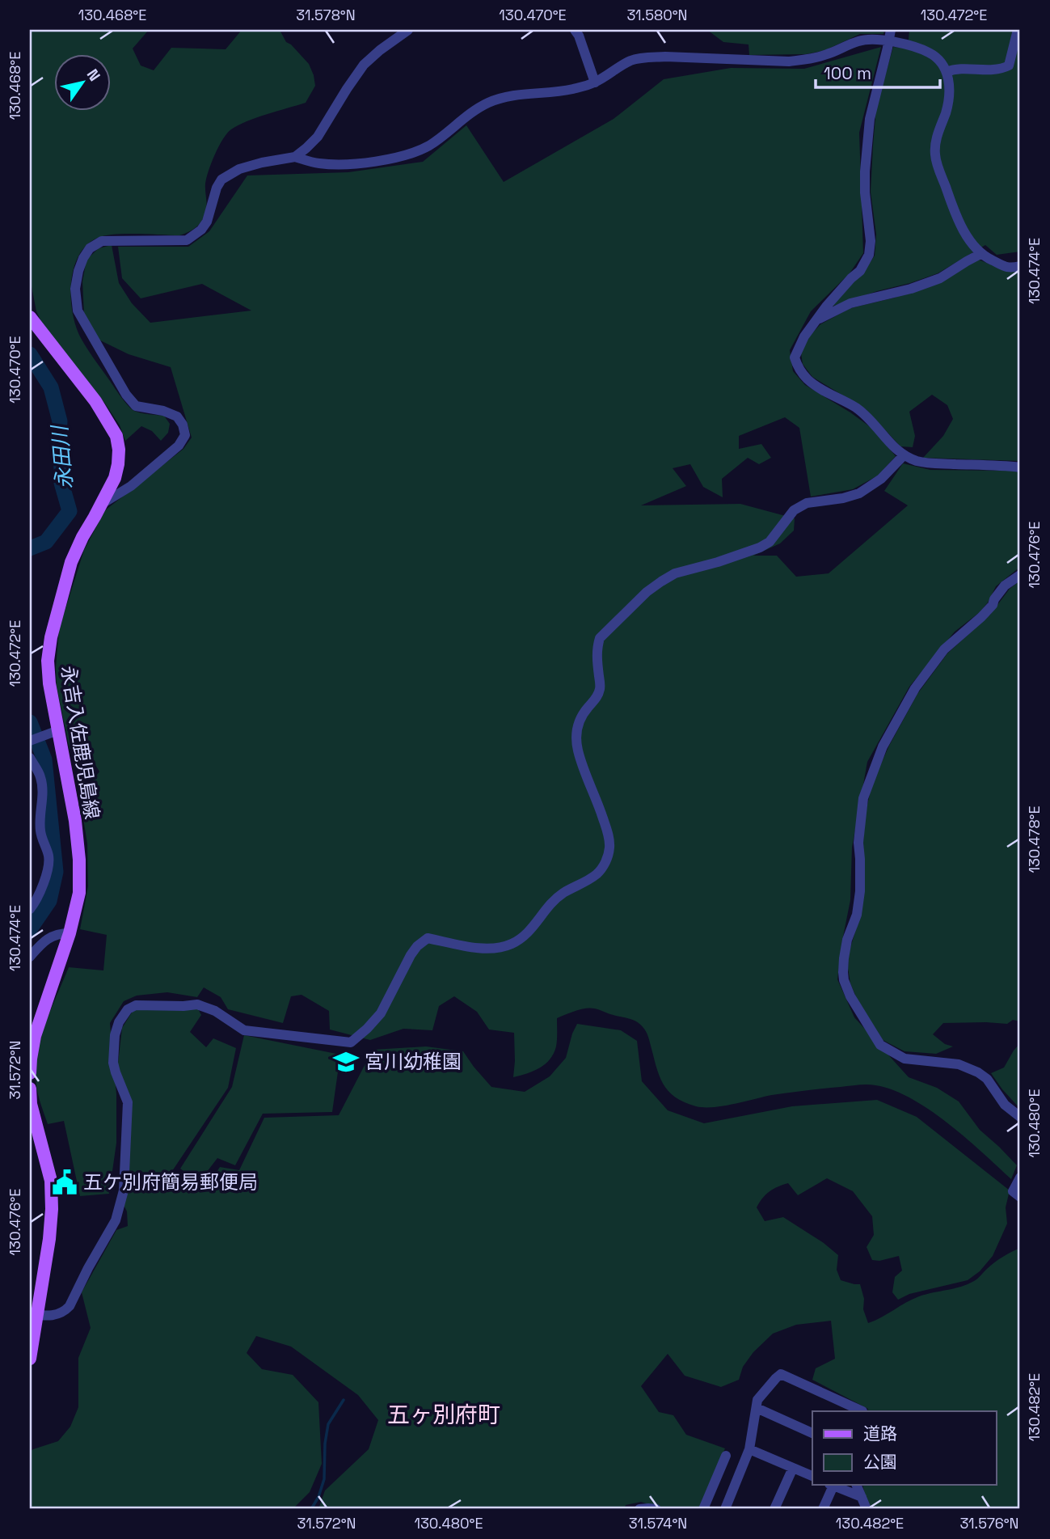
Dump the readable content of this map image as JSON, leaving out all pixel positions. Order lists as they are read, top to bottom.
{
  "streets": {
    "main road": ["永吉入佐鹿児島線"]
  },
  "districts": ["五ヶ別府町"],
  "water": ["永田川"],
  "places": {
    "school or university": ["宮川幼稚園"],
    "public building": ["五ケ別府簡易郵便局"]
  },
  "legend": ["道路", "公園"],
  "scale_bar": "100 m",
  "north": "top right",
  "coordinates": [
    "130.468°E",
    "31.578°N",
    "130.470°E",
    "31.580°N",
    "130.472°E",
    "130.474°E",
    "130.476°E",
    "130.478°E",
    "31.572°N",
    "130.480°E",
    "130.482°E",
    "31.574°N",
    "31.576°N"
  ]
}
